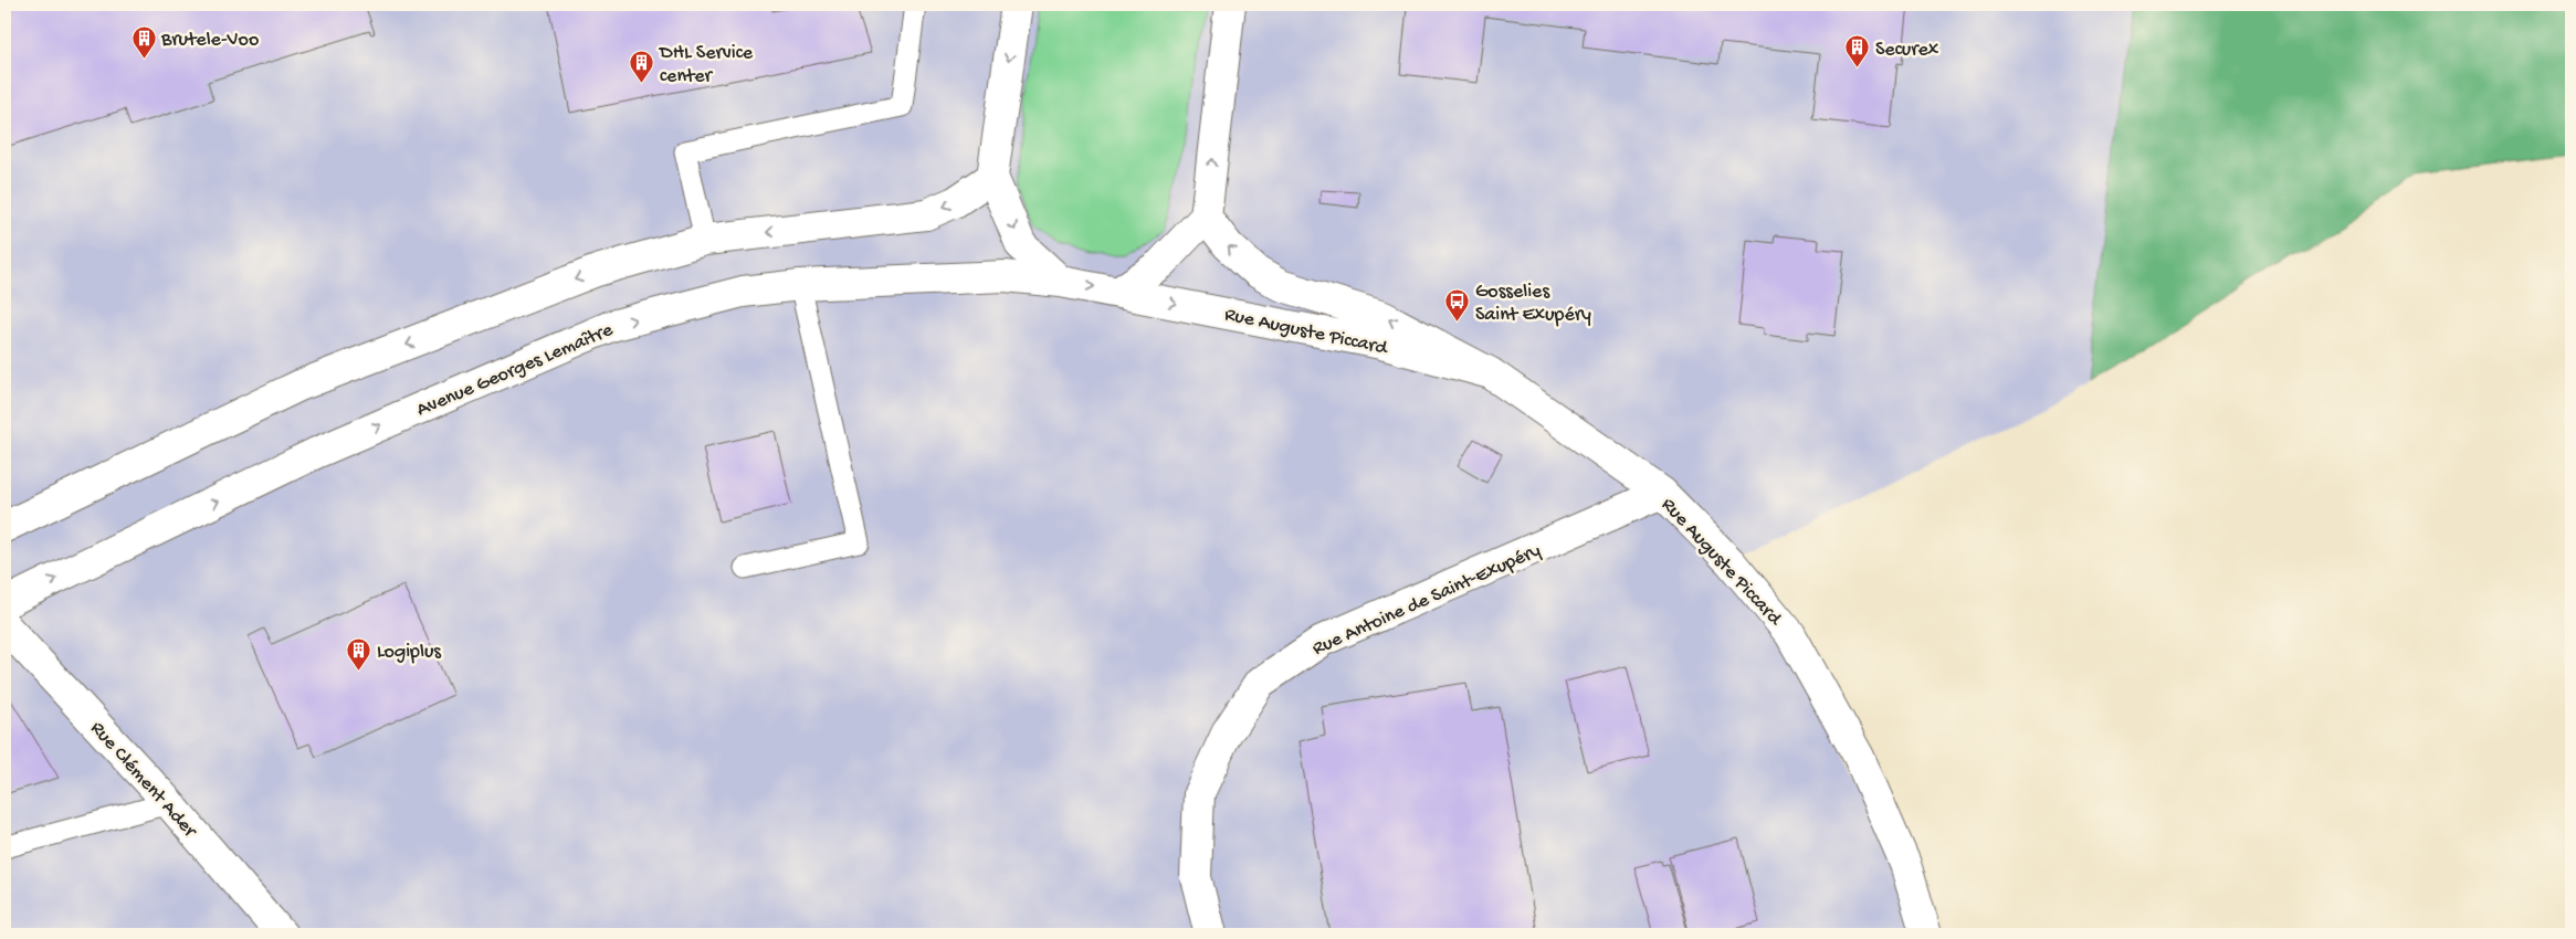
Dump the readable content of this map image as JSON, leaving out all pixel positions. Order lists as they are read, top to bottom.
{
  "streets": {
    "street": [
      "Rue Auguste Piccard",
      "Avenue Georges Lemaître",
      "Rue Antoine de Saint-Exupéry",
      "Rue Clément Ader"
    ]
  },
  "crossings": [
    ["Rue Auguste Piccard", "Avenue Georges Lemaître"],
    ["Rue Auguste Piccard", "Rue Antoine de Saint-Exupéry"]
  ],
  "places": {
    "building": [
      "Brutele-Voo",
      "Securex",
      "DHL Service center",
      "Logiplus"
    ],
    "bus stop": ["Gosselies Saint Exupéry"]
  }
}
